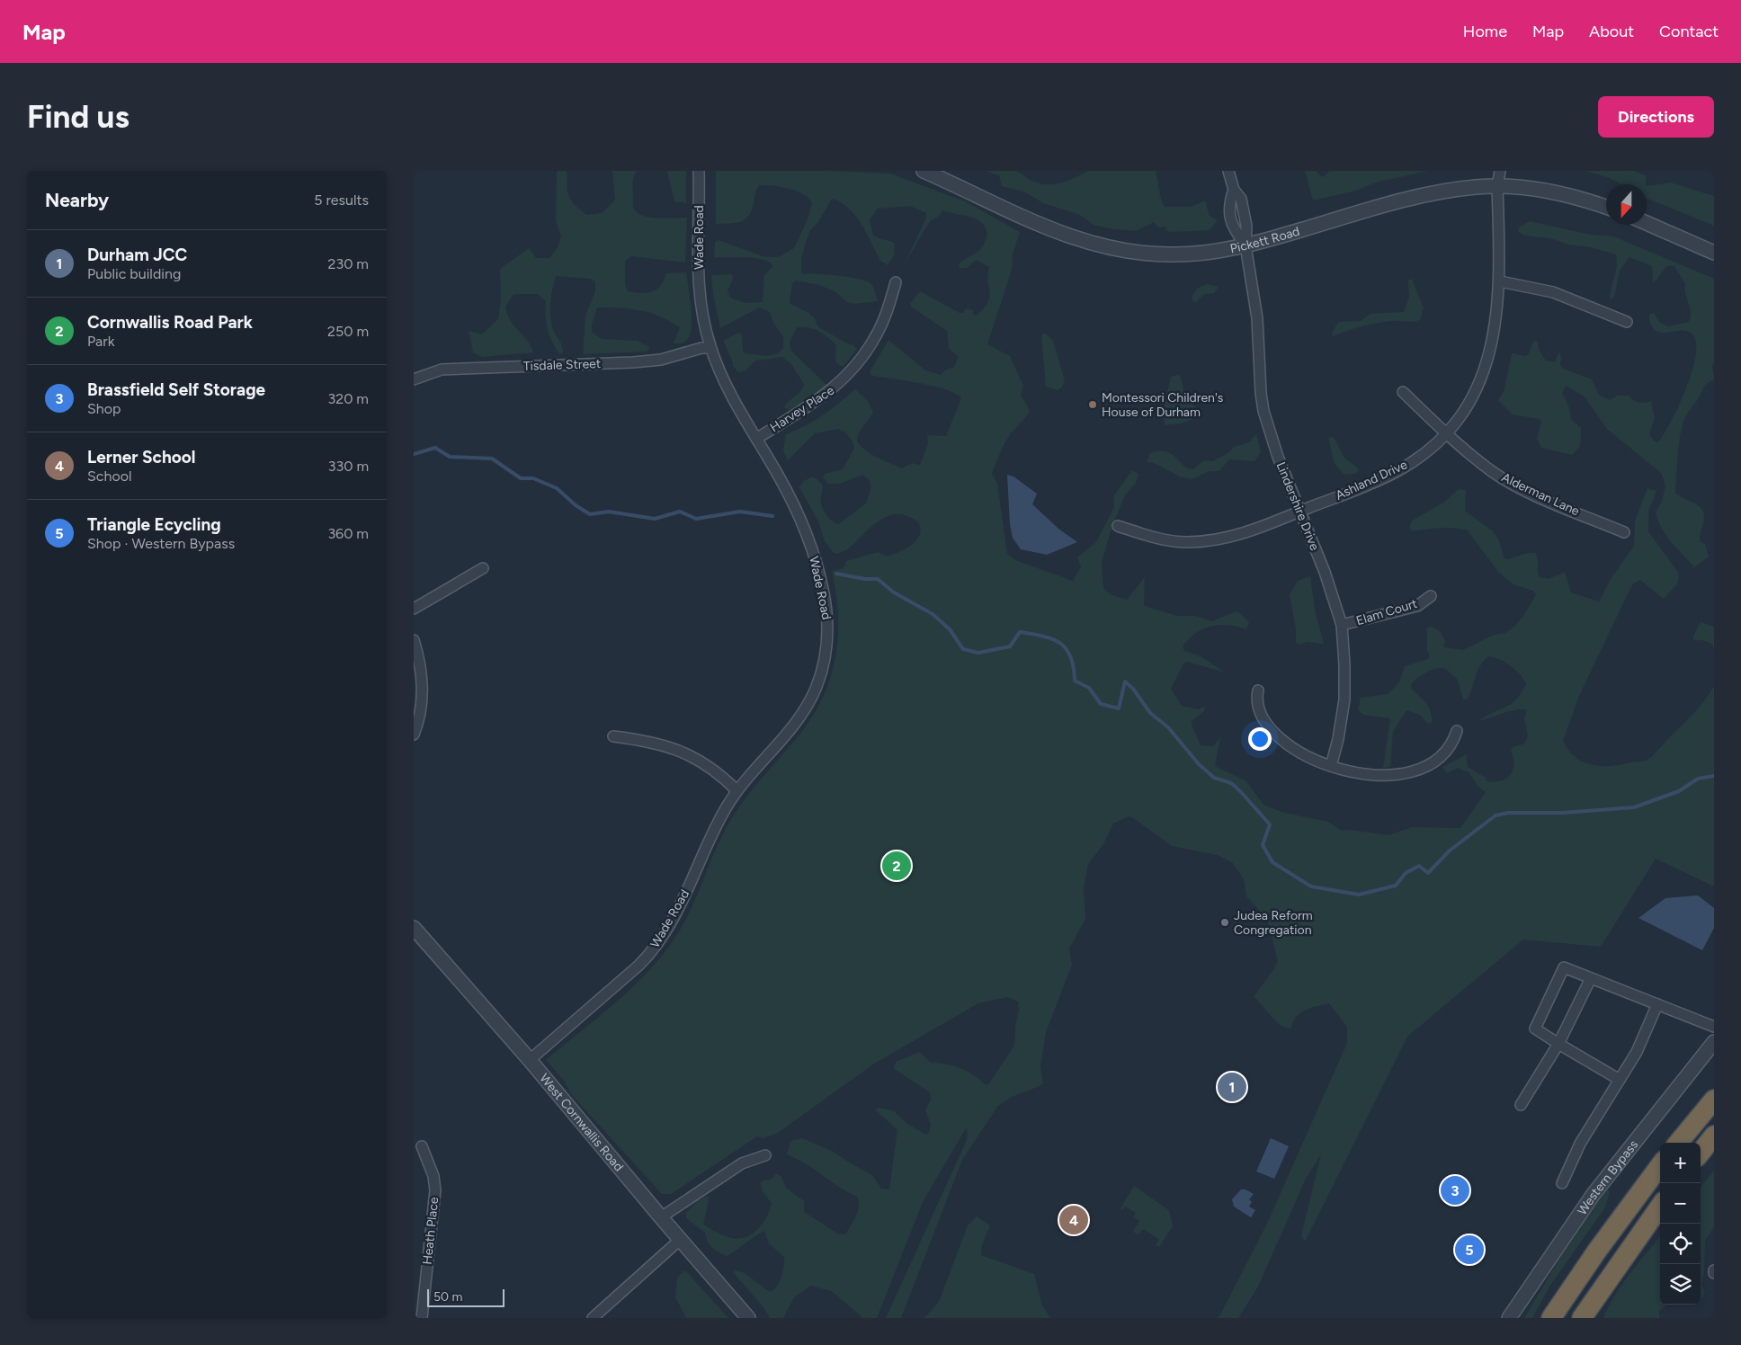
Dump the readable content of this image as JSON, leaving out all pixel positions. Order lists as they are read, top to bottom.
{
  "streets": {
    "street": [
      "Wade Road",
      "Pickett Road",
      "Tisdale Street",
      "Harvey Place",
      "Ashland Drive",
      "Alderman Lane",
      "Lindershire Drive",
      "Elam Court",
      "West Cornwallis Road",
      "Western Bypass",
      "Heath Place"
    ]
  },
  "crossings": [
    ["Wade Road", "Tisdale Street"],
    ["Wade Road", "Harvey Place"],
    ["Wade Road", "West Cornwallis Road"],
    ["Pickett Road", "Ashland Drive"],
    ["Pickett Road", "Lindershire Drive"],
    ["Ashland Drive", "Alderman Lane"],
    ["Ashland Drive", "Lindershire Drive"],
    ["Lindershire Drive", "Elam Court"]
  ],
  "places": ["Montessori Children's House of Durham", "Judea Reform Congregation"],
  "scale_bar": "50 m",
  "north": "bottom",
  "page": {
    "header": "Map",
    "nav": [
      "Home",
      "Map",
      "About",
      "Contact"
    ],
    "buttons": "Directions",
    "title": "Find us",
    "heading": ["Nearby", "5 results"],
    "list": [
      {
        "mark": "1",
        "name": "Durham JCC",
        "note": "Public building",
        "value": "230 m"
      },
      {
        "mark": "2",
        "name": "Cornwallis Road Park",
        "note": "Park",
        "value": "250 m"
      },
      {
        "mark": "3",
        "name": "Brassfield Self Storage",
        "note": "Shop",
        "value": "320 m"
      },
      {
        "mark": "4",
        "name": "Lerner School",
        "note": "School",
        "value": "330 m"
      },
      {
        "mark": "5",
        "name": "Triangle Ecycling",
        "note": "Shop · Western Bypass",
        "value": "360 m"
      }
    ],
    "pins": [
      "2",
      "1",
      "3",
      "4",
      "5"
    ],
    "map_buttons": ["+", "−"],
    "scale": "50 m"
  }
}
